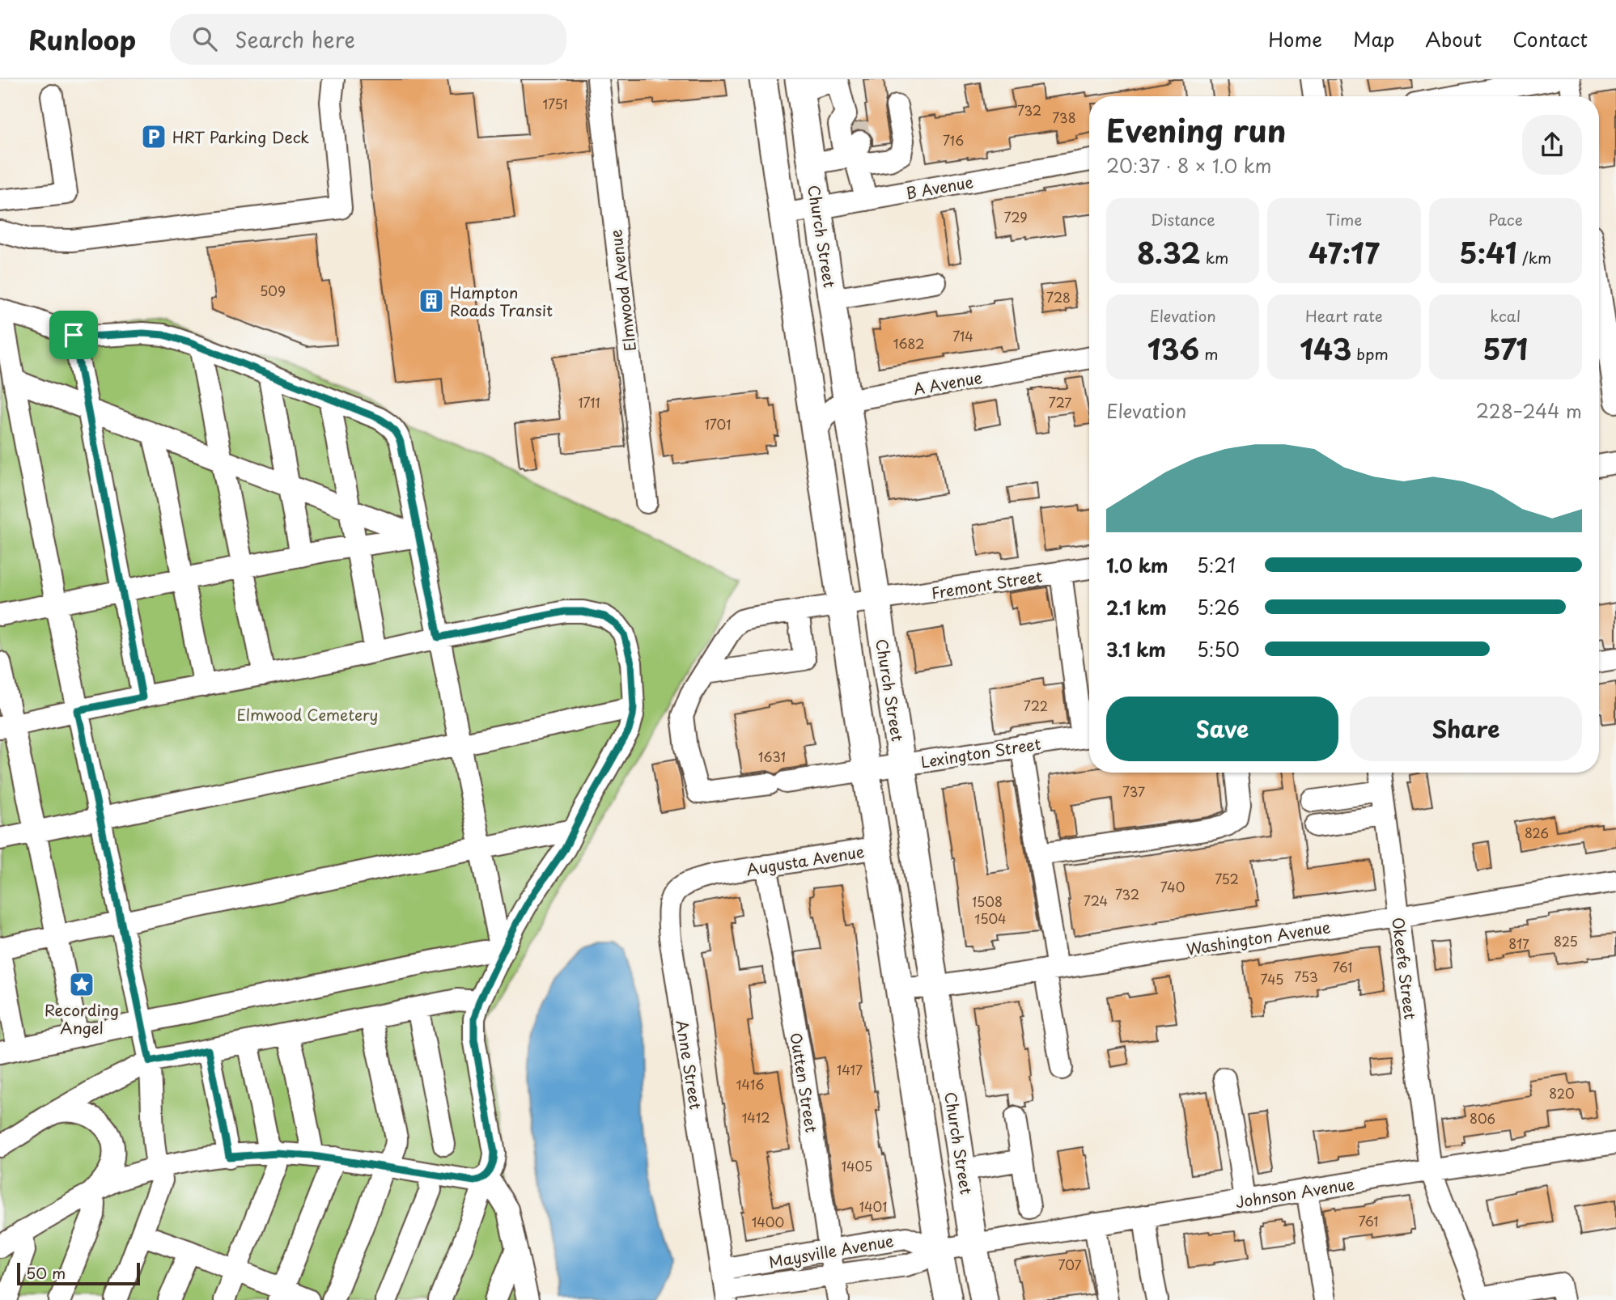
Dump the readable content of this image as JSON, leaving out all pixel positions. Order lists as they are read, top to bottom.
{
  "streets": {
    "main road": ["Church Street"],
    "street": [
      "B Avenue",
      "Elmwood Avenue",
      "A Avenue",
      "Fremont Street",
      "Lexington Street",
      "Augusta Avenue",
      "Washington Avenue",
      "Okeefe Street",
      "Anne Street",
      "Outten Street",
      "Johnson Avenue",
      "Maysville Avenue"
    ]
  },
  "crossings": [
    ["B Avenue", "Church Street"],
    ["Church Street", "A Avenue"],
    ["Church Street", "Fremont Street"],
    ["Church Street", "Lexington Street"],
    ["Church Street", "Washington Avenue"],
    ["Church Street", "Johnson Avenue"],
    ["Church Street", "Maysville Avenue"],
    ["Fremont Street", "Lexington Street"],
    ["Augusta Avenue", "Anne Street"],
    ["Augusta Avenue", "Outten Street"],
    ["Washington Avenue", "Okeefe Street"],
    ["Okeefe Street", "Johnson Avenue"],
    ["Anne Street", "Maysville Avenue"],
    ["Outten Street", "Maysville Avenue"],
    ["Johnson Avenue", "Maysville Avenue"]
  ],
  "parks": ["Elmwood Cemetery"],
  "places": {
    "parking": ["HRT Parking Deck"],
    "building": ["Hampton Roads Transit"],
    "place": ["Recording Angel"]
  },
  "house_numbers": [
    "1751",
    "732",
    "738",
    "716",
    "729",
    "509",
    "728",
    "714",
    "1682",
    "1711",
    "727",
    "1701",
    "722",
    "1631",
    "737",
    "826",
    "752",
    "740",
    "732",
    "724",
    "1508",
    "1504",
    "825",
    "817",
    "761",
    "753",
    "745",
    "1417",
    "1416",
    "820",
    "1412",
    "806",
    "1405",
    "1401",
    "761",
    "1400",
    "707"
  ],
  "scale_bar": "50 m",
  "page": {
    "header": "Runloop",
    "search": "Search here",
    "nav": [
      "Home",
      "Map",
      "About",
      "Contact"
    ],
    "heading": ["Evening run", "20:37 · 8 × 1.0 km"],
    "stats": [
      ["Distance", "8.32 km"],
      ["Time", "47:17"],
      ["Pace", "5:41 /km"],
      ["Elevation", "136 m"],
      ["Heart rate", "143 bpm"],
      ["kcal", "571"]
    ],
    "chart": ["Elevation", "228–244 m"],
    "list": [
      {
        "name": "1.0 km",
        "note": "5:21"
      },
      {
        "name": "2.1 km",
        "note": "5:26"
      },
      {
        "name": "3.1 km",
        "note": "5:50"
      }
    ],
    "buttons": ["Save", "Share"],
    "scale": "50 m"
  }
}
